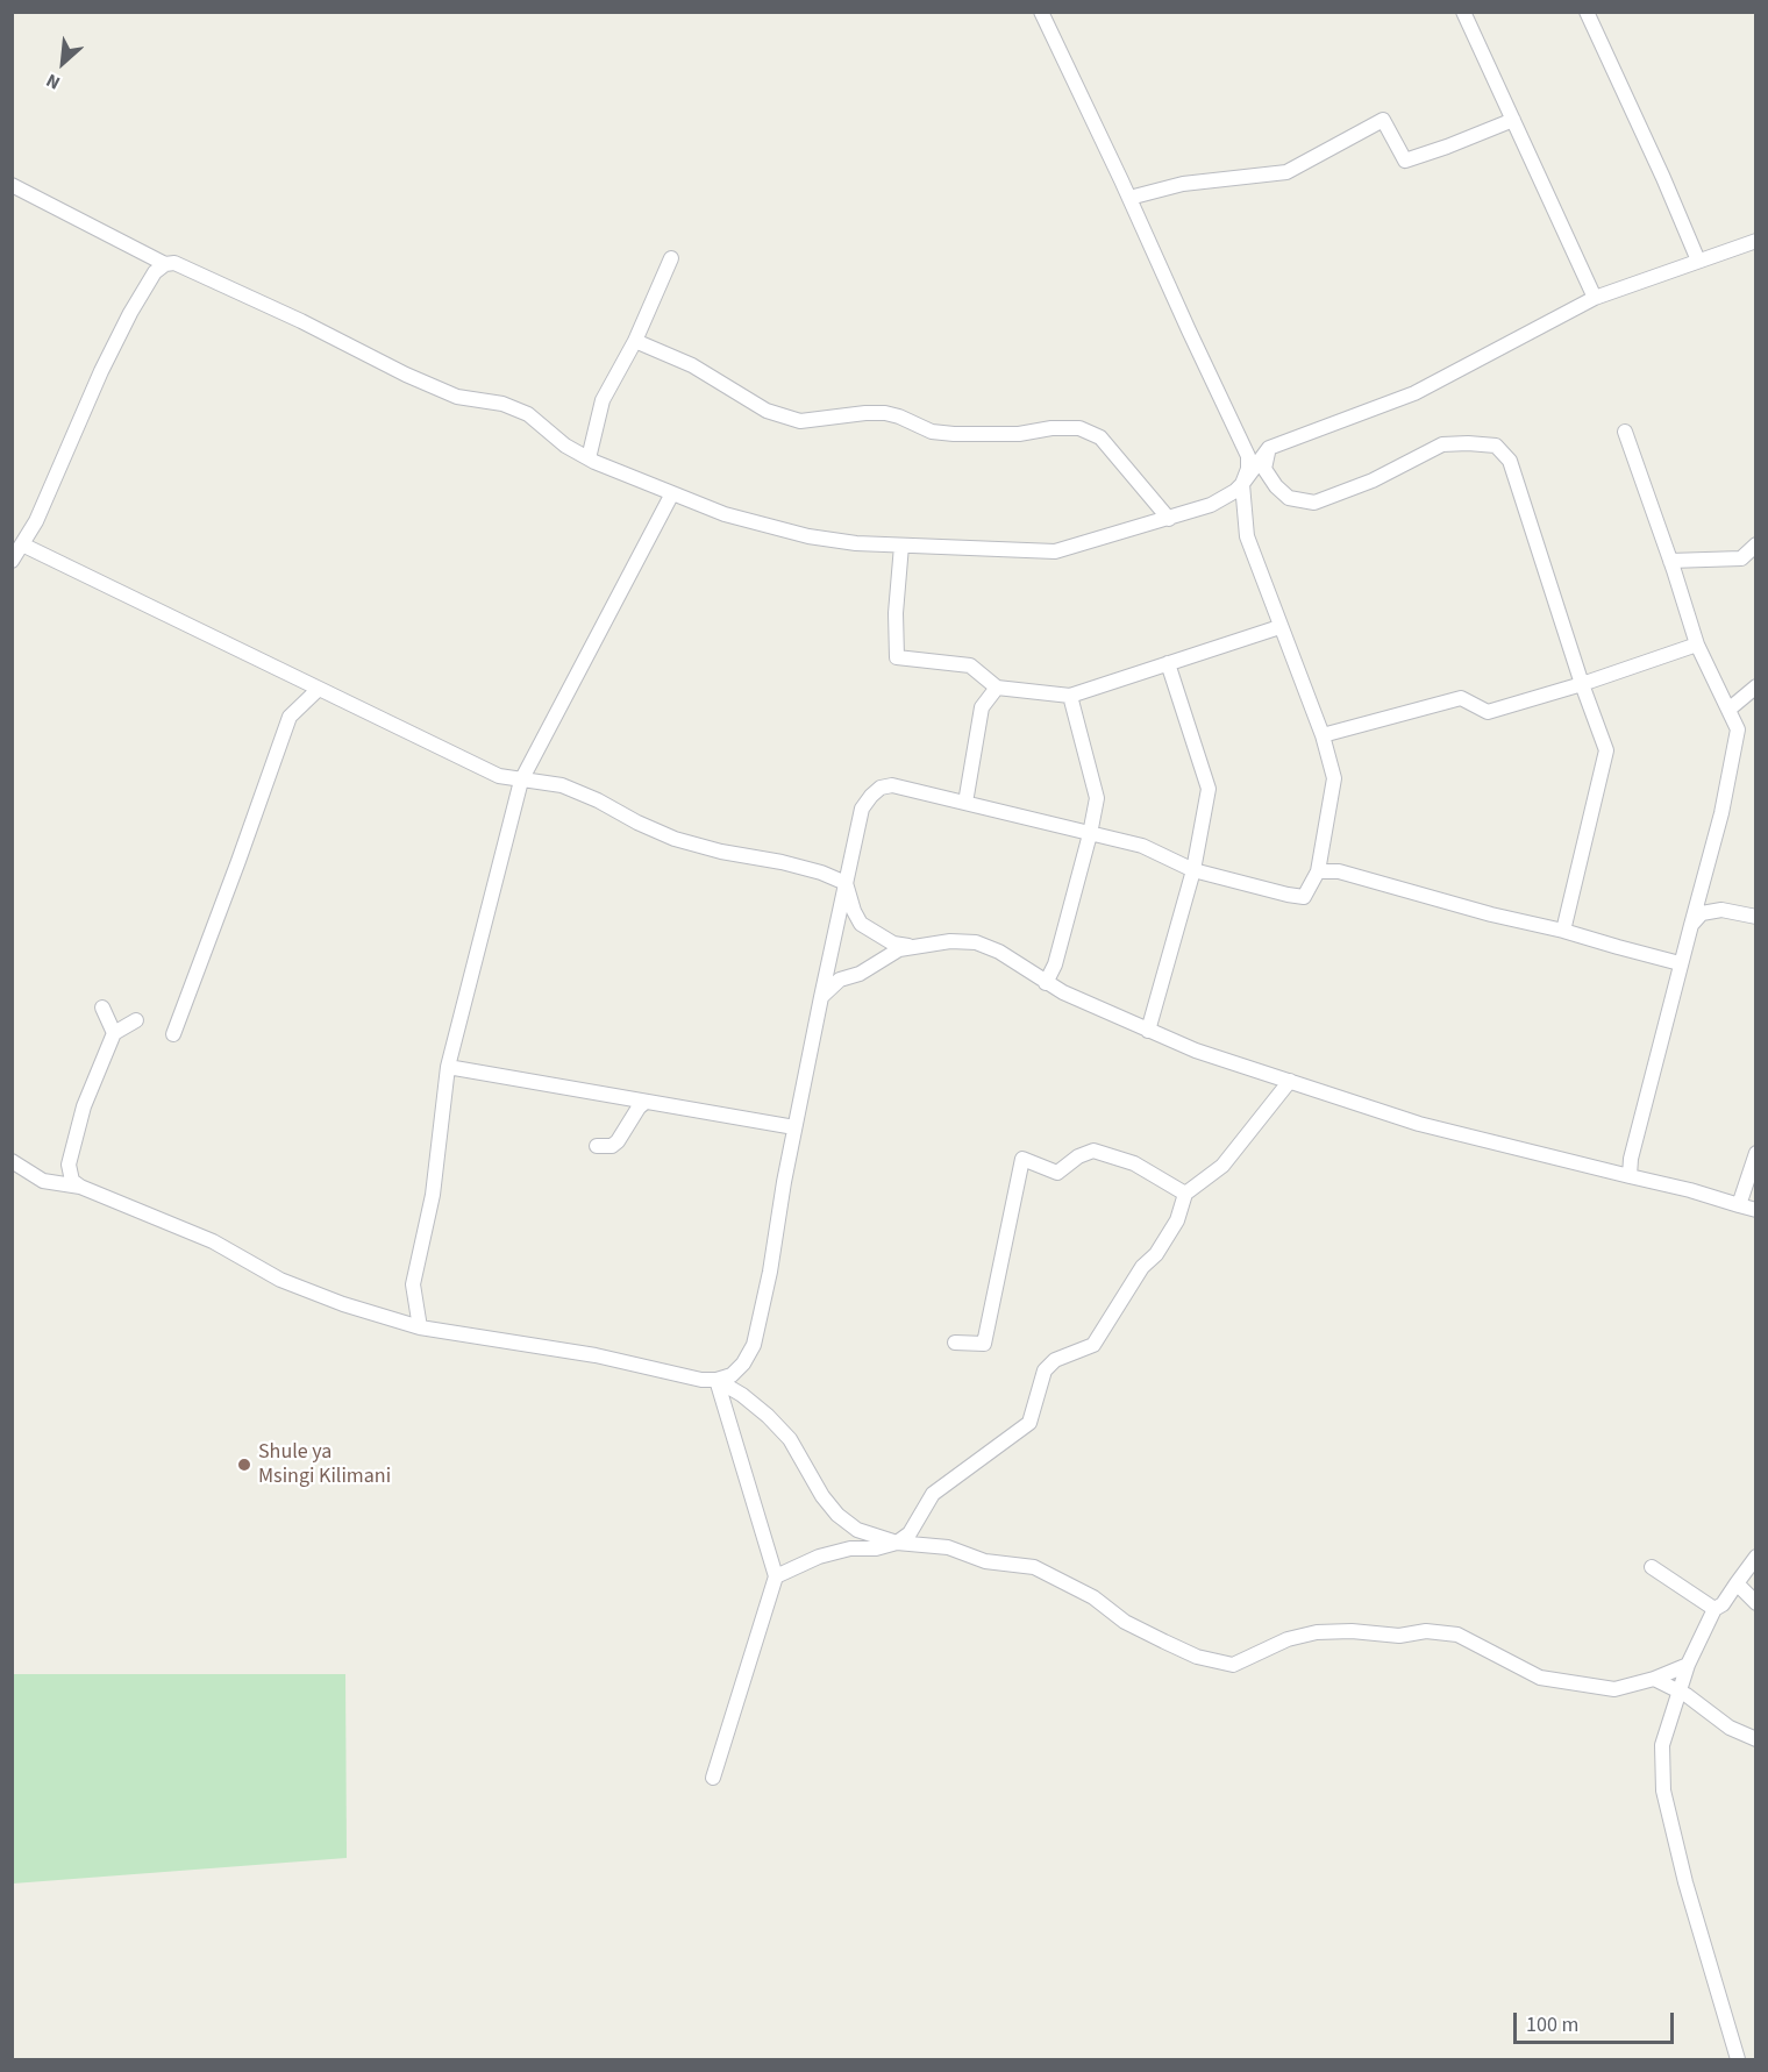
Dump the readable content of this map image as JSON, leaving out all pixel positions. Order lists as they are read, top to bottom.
{
  "places": ["Shule ya Msingi Kilimani"],
  "scale_bar": "100 m",
  "north": "bottom left"
}
